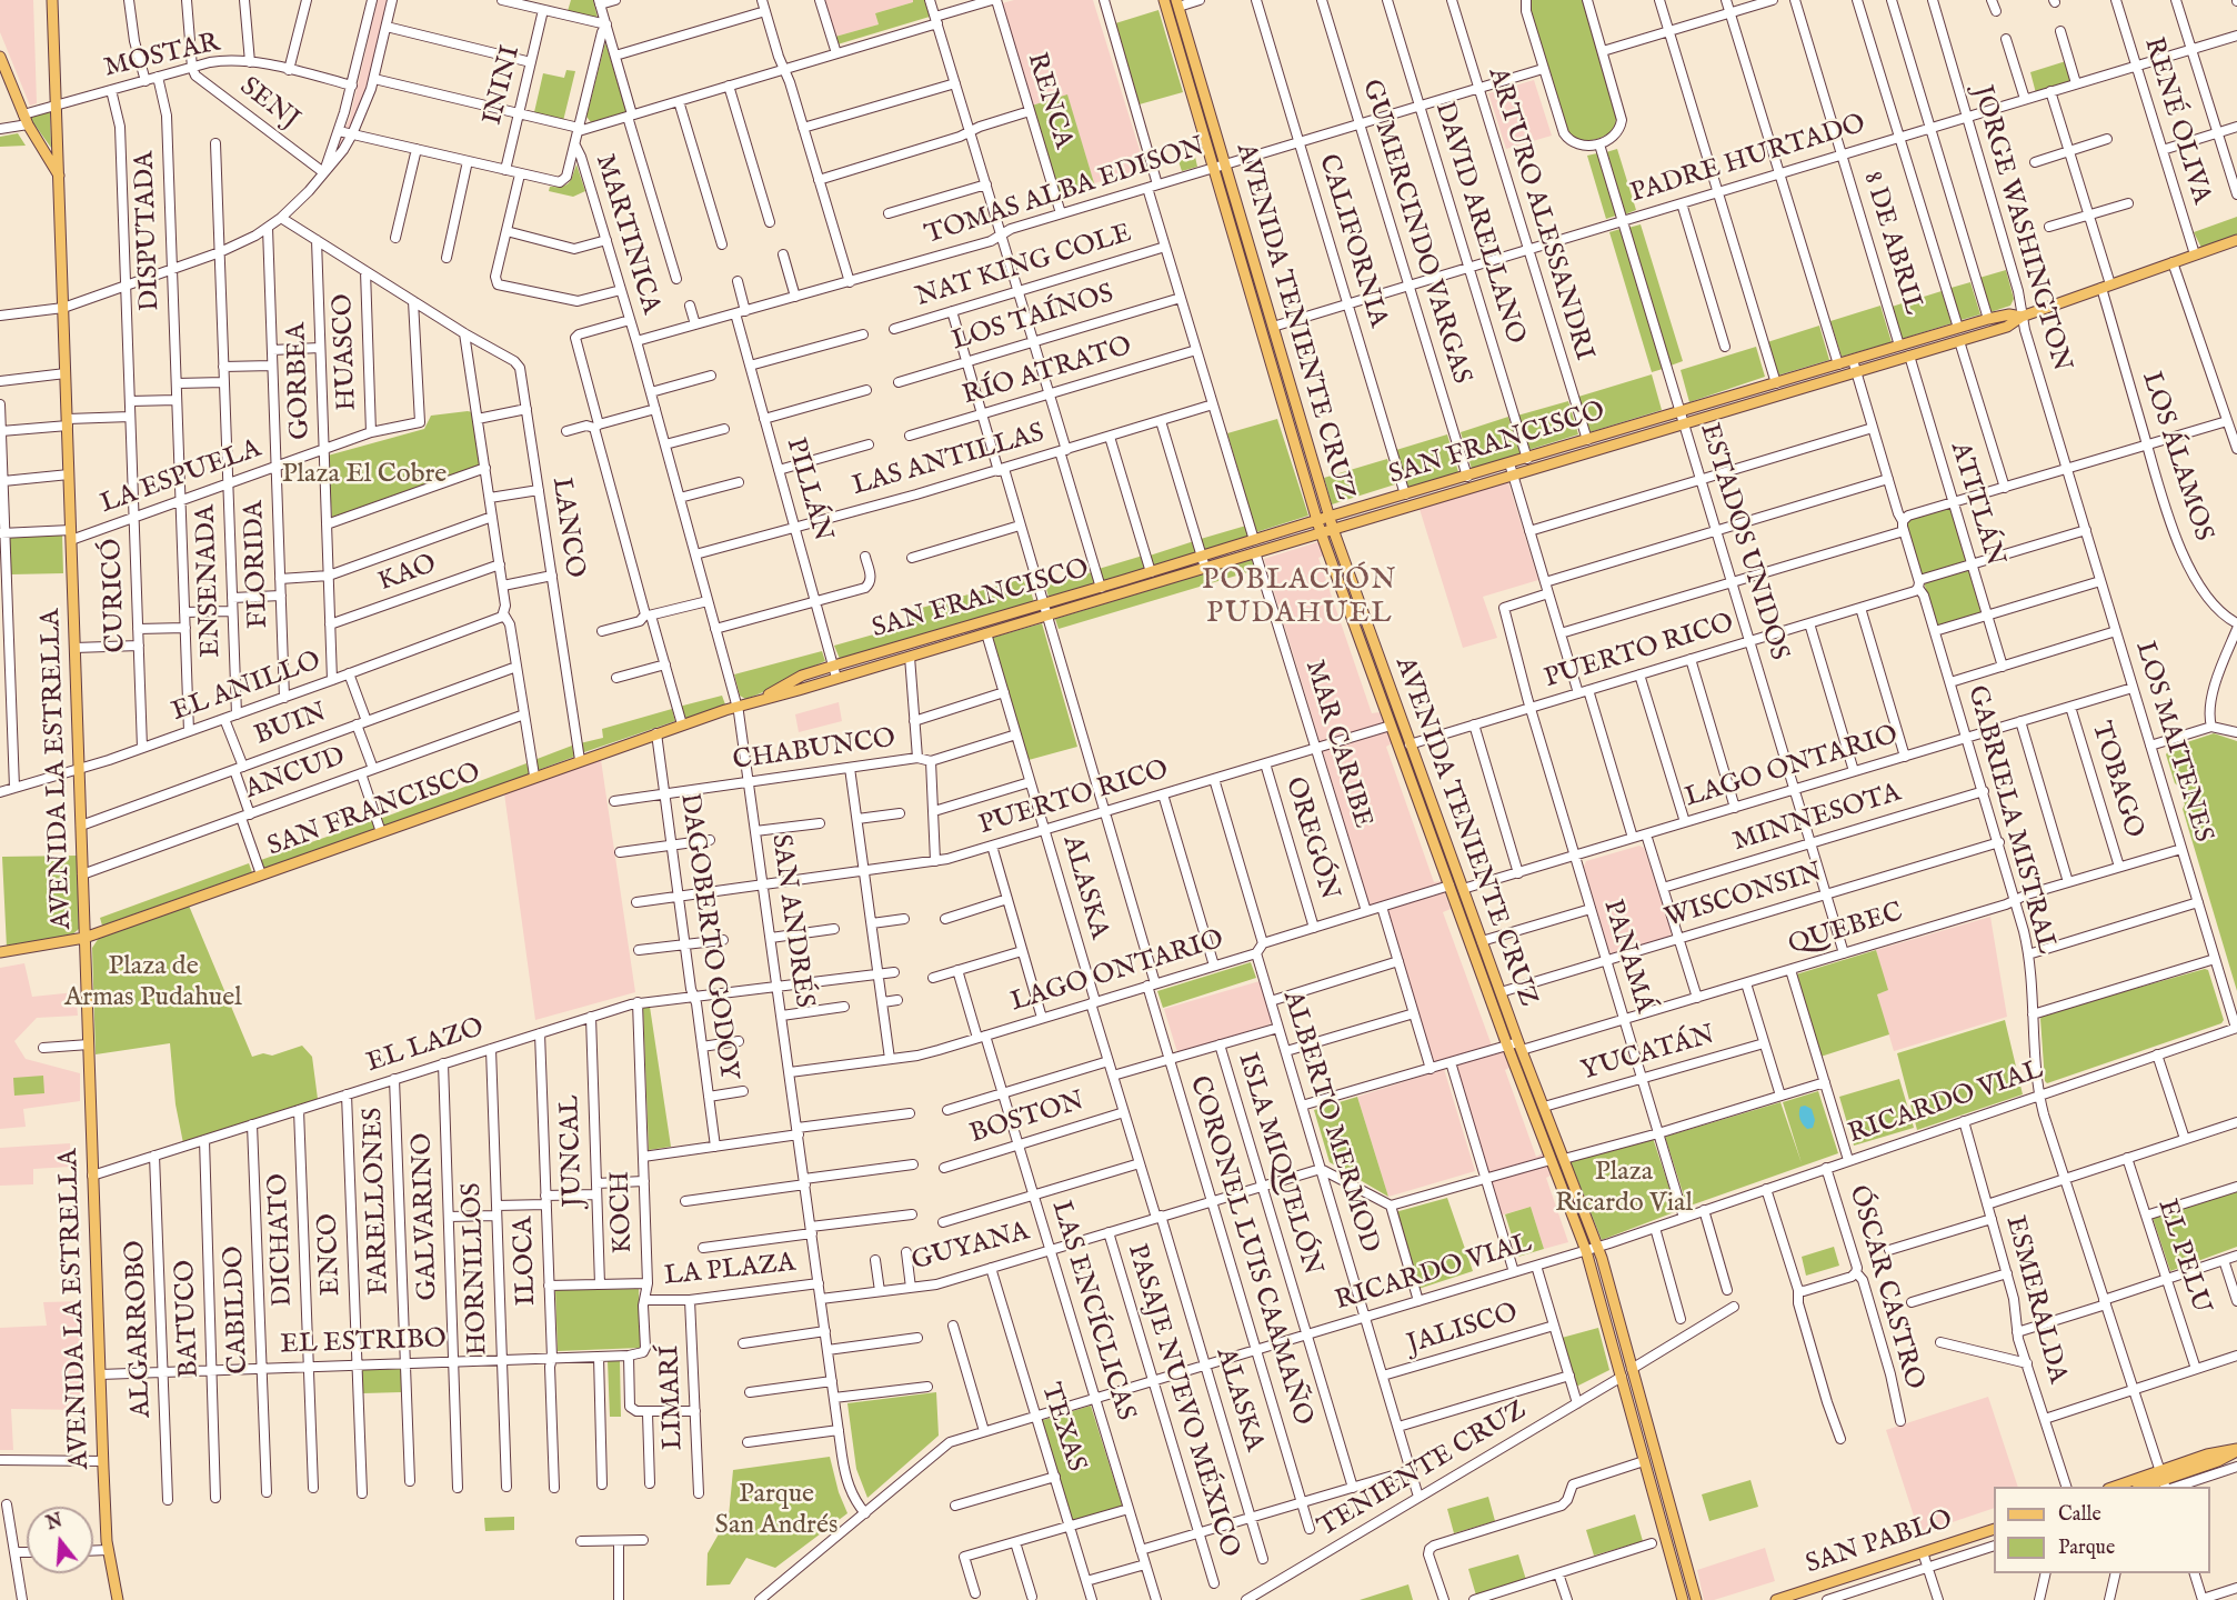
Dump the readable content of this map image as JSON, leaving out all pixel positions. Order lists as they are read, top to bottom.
{
  "streets": {
    "main road": [
      "AVENIDA TENIENTE CRUZ",
      "SAN FRANCISCO",
      "AVENIDA LA ESTRELLA",
      "SAN PABLO"
    ],
    "street": [
      "MOSTAR",
      "ININI",
      "RENCA",
      "SENJ",
      "RENÉ OLIVA",
      "PADRE HURTADO",
      "TOMAS ALBA EDISON",
      "ARTURO ALESSANDRI",
      "DAVID ARELLANO",
      "JORGE WASHINGTON",
      "DISPUTADA",
      "GUMERCINDO VARGAS",
      "MARTINICA",
      "CALIFORNIA",
      "8 DE ABRIL",
      "NAT KING COLE",
      "LOS TAÍNOS",
      "HUASCO",
      "RÍO ATRATO",
      "GORBEA",
      "LOS ÁLAMOS",
      "LAS ANTILLAS",
      "LA ESPUELA",
      "PILLÁN",
      "ATITLÁN",
      "LANCO",
      "ESTADOS UNIDOS",
      "FLORIDA",
      "KAO",
      "ENSENADA",
      "CURICÓ",
      "PUERTO RICO",
      "EL ANILLO",
      "BUIN",
      "LOS MAITENES",
      "MAR CARIBE",
      "CHABUNCO",
      "LAGO ONTARIO",
      "ANCUD",
      "TOBAGO",
      "MINNESOTA",
      "GABRIELA MISTRAL",
      "OREGÓN",
      "ALASKA",
      "WISCONSIN",
      "SAN ANDRÉS",
      "QUEBEC",
      "DAGOBERTO GODOY",
      "PANAMÁ",
      "EL LAZO",
      "YUCATÁN",
      "RICARDO VIAL",
      "BOSTON",
      "ALBERTO MERMOD",
      "JUNCAL",
      "ISLA MIQUELÓN",
      "FARELLONES",
      "KOCH",
      "GALVARINO",
      "DICHATO",
      "GUYANA",
      "CORONEL LUIS CAAMAÑO",
      "ENCO",
      "EL PELU",
      "ILOCA",
      "HORNILLOS",
      "LA PLAZA",
      "ÓSCAR CASTRO",
      "ESMERALDA",
      "CABILDO",
      "LAS ENCÍCLICAS",
      "BATUCO",
      "ALGARROBO",
      "JALISCO",
      "EL ESTRIBO",
      "LIMARÍ",
      "PASAJE NUEVO MÉXICO",
      "TEXAS",
      "TENIENTE CRUZ"
    ]
  },
  "crossings": [
    ["MOSTAR", "SENJ"],
    ["MOSTAR", "DISPUTADA"],
    ["MOSTAR", "CURICÓ"],
    ["MOSTAR", "AVENIDA LA ESTRELLA"],
    ["RENCA", "TOMAS ALBA EDISON"],
    ["RENÉ OLIVA", "PADRE HURTADO"],
    ["RENÉ OLIVA", "SAN FRANCISCO"],
    ["PADRE HURTADO", "ARTURO ALESSANDRI"],
    ["PADRE HURTADO", "DAVID ARELLANO"],
    ["PADRE HURTADO", "JORGE WASHINGTON"],
    ["PADRE HURTADO", "GUMERCINDO VARGAS"],
    ["PADRE HURTADO", "CALIFORNIA"],
    ["PADRE HURTADO", "8 DE ABRIL"],
    ["PADRE HURTADO", "AVENIDA TENIENTE CRUZ"],
    ["PADRE HURTADO", "LOS ÁLAMOS"],
    ["PADRE HURTADO", "ESTADOS UNIDOS"],
    ["TOMAS ALBA EDISON", "ARTURO ALESSANDRI"],
    ["TOMAS ALBA EDISON", "DAVID ARELLANO"],
    ["TOMAS ALBA EDISON", "GUMERCINDO VARGAS"],
    ["TOMAS ALBA EDISON", "MARTINICA"],
    ["TOMAS ALBA EDISON", "CALIFORNIA"],
    ["TOMAS ALBA EDISON", "AVENIDA TENIENTE CRUZ"],
    ["TOMAS ALBA EDISON", "PILLÁN"],
    ["TOMAS ALBA EDISON", "SAN ANDRÉS"],
    ["ARTURO ALESSANDRI", "SAN FRANCISCO"],
    ["DAVID ARELLANO", "SAN FRANCISCO"],
    ["JORGE WASHINGTON", "SAN FRANCISCO"],
    ["JORGE WASHINGTON", "LOS MAITENES"],
    ["DISPUTADA", "LA ESPUELA"],
    ["DISPUTADA", "EL ANILLO"],
    ["GUMERCINDO VARGAS", "SAN FRANCISCO"],
    ["MARTINICA", "SAN ANDRÉS"],
    ["CALIFORNIA", "SAN FRANCISCO"],
    ["8 DE ABRIL", "SAN FRANCISCO"],
    ["NAT KING COLE", "CORONEL LUIS CAAMAÑO"],
    ["LOS TAÍNOS", "CORONEL LUIS CAAMAÑO"],
    ["AVENIDA TENIENTE CRUZ", "SAN FRANCISCO"],
    ["AVENIDA TENIENTE CRUZ", "PUERTO RICO"],
    ["AVENIDA TENIENTE CRUZ", "LAGO ONTARIO"],
    ["AVENIDA TENIENTE CRUZ", "WISCONSIN"],
    ["AVENIDA TENIENTE CRUZ", "QUEBEC"],
    ["AVENIDA TENIENTE CRUZ", "YUCATÁN"],
    ["AVENIDA TENIENTE CRUZ", "RICARDO VIAL"],
    ["AVENIDA TENIENTE CRUZ", "TENIENTE CRUZ"],
    ["HUASCO", "LA ESPUELA"],
    ["RÍO ATRATO", "CORONEL LUIS CAAMAÑO"],
    ["GORBEA", "LA ESPUELA"],
    ["GORBEA", "KAO"],
    ["GORBEA", "EL ANILLO"],
    ["SAN FRANCISCO", "LOS ÁLAMOS"],
    ["SAN FRANCISCO", "PILLÁN"],
    ["SAN FRANCISCO", "ATITLÁN"],
    ["SAN FRANCISCO", "LANCO"],
    ["SAN FRANCISCO", "ESTADOS UNIDOS"],
    ["SAN FRANCISCO", "MAR CARIBE"],
    ["SAN FRANCISCO", "AVENIDA LA ESTRELLA"],
    ["SAN FRANCISCO", "GABRIELA MISTRAL"],
    ["SAN FRANCISCO", "ALASKA"],
    ["SAN FRANCISCO", "SAN ANDRÉS"],
    ["SAN FRANCISCO", "DAGOBERTO GODOY"],
    ["SAN FRANCISCO", "CORONEL LUIS CAAMAÑO"],
    ["LAS ANTILLAS", "PILLÁN"],
    ["LAS ANTILLAS", "SAN ANDRÉS"],
    ["LAS ANTILLAS", "CORONEL LUIS CAAMAÑO"],
    ["LA ESPUELA", "FLORIDA"],
    ["LA ESPUELA", "ENSENADA"],
    ["LA ESPUELA", "CURICÓ"],
    ["LA ESPUELA", "AVENIDA LA ESTRELLA"],
    ["ATITLÁN", "PUERTO RICO"],
    ["ESTADOS UNIDOS", "PUERTO RICO"],
    ["ESTADOS UNIDOS", "LAGO ONTARIO"],
    ["ESTADOS UNIDOS", "MINNESOTA"],
    ["ESTADOS UNIDOS", "WISCONSIN"],
    ["ESTADOS UNIDOS", "QUEBEC"],
    ["FLORIDA", "EL ANILLO"],
    ["ENSENADA", "EL ANILLO"],
    ["CURICÓ", "EL ANILLO"],
    ["PUERTO RICO", "LOS MAITENES"],
    ["PUERTO RICO", "MAR CARIBE"],
    ["PUERTO RICO", "GABRIELA MISTRAL"],
    ["PUERTO RICO", "OREGÓN"],
    ["PUERTO RICO", "ALASKA"],
    ["PUERTO RICO", "SAN ANDRÉS"],
    ["PUERTO RICO", "DAGOBERTO GODOY"],
    ["PUERTO RICO", "PANAMÁ"],
    ["PUERTO RICO", "CORONEL LUIS CAAMAÑO"],
    ["EL ANILLO", "AVENIDA LA ESTRELLA"],
    ["BUIN", "AVENIDA LA ESTRELLA"],
    ["LOS MAITENES", "LAGO ONTARIO"],
    ["LOS MAITENES", "QUEBEC"],
    ["LOS MAITENES", "RICARDO VIAL"],
    ["MAR CARIBE", "LAGO ONTARIO"],
    ["CHABUNCO", "ALASKA"],
    ["CHABUNCO", "SAN ANDRÉS"],
    ["CHABUNCO", "DAGOBERTO GODOY"],
    ["LAGO ONTARIO", "TOBAGO"],
    ["LAGO ONTARIO", "GABRIELA MISTRAL"],
    ["LAGO ONTARIO", "OREGÓN"],
    ["LAGO ONTARIO", "ALASKA"],
    ["LAGO ONTARIO", "SAN ANDRÉS"],
    ["LAGO ONTARIO", "PANAMÁ"],
    ["LAGO ONTARIO", "ALBERTO MERMOD"],
    ["LAGO ONTARIO", "CORONEL LUIS CAAMAÑO"],
    ["LAGO ONTARIO", "LAS ENCÍCLICAS"],
    ["AVENIDA LA ESTRELLA", "ANCUD"],
    ["AVENIDA LA ESTRELLA", "EL LAZO"],
    ["AVENIDA LA ESTRELLA", "EL ESTRIBO"],
    ["TOBAGO", "QUEBEC"],
    ["MINNESOTA", "GABRIELA MISTRAL"],
    ["GABRIELA MISTRAL", "WISCONSIN"],
    ["GABRIELA MISTRAL", "QUEBEC"],
    ["GABRIELA MISTRAL", "RICARDO VIAL"],
    ["ALASKA", "RICARDO VIAL"],
    ["ALASKA", "BOSTON"],
    ["ALASKA", "GUYANA"],
    ["WISCONSIN", "PANAMÁ"],
    ["SAN ANDRÉS", "EL LAZO"],
    ["SAN ANDRÉS", "RICARDO VIAL"],
    ["SAN ANDRÉS", "GUYANA"],
    ["SAN ANDRÉS", "LA PLAZA"],
    ["QUEBEC", "PANAMÁ"],
    ["QUEBEC", "ALBERTO MERMOD"],
    ["QUEBEC", "ÓSCAR CASTRO"],
    ["DAGOBERTO GODOY", "EL LAZO"],
    ["PANAMÁ", "YUCATÁN"],
    ["PANAMÁ", "RICARDO VIAL"],
    ["EL LAZO", "JUNCAL"],
    ["EL LAZO", "FARELLONES"],
    ["EL LAZO", "KOCH"],
    ["EL LAZO", "GALVARINO"],
    ["EL LAZO", "DICHATO"],
    ["EL LAZO", "ENCO"],
    ["EL LAZO", "ILOCA"],
    ["EL LAZO", "HORNILLOS"],
    ["EL LAZO", "CABILDO"],
    ["EL LAZO", "BATUCO"],
    ["EL LAZO", "ALGARROBO"],
    ["RICARDO VIAL", "ALBERTO MERMOD"],
    ["RICARDO VIAL", "ISLA MIQUELÓN"],
    ["RICARDO VIAL", "CORONEL LUIS CAAMAÑO"],
    ["RICARDO VIAL", "ÓSCAR CASTRO"],
    ["RICARDO VIAL", "ESMERALDA"],
    ["RICARDO VIAL", "LAS ENCÍCLICAS"],
    ["RICARDO VIAL", "PASAJE NUEVO MÉXICO"],
    ["RICARDO VIAL", "TEXAS"],
    ["BOSTON", "LAS ENCÍCLICAS"],
    ["ALBERTO MERMOD", "GUYANA"],
    ["ALBERTO MERMOD", "JALISCO"],
    ["ALBERTO MERMOD", "TENIENTE CRUZ"],
    ["JUNCAL", "LA PLAZA"],
    ["ISLA MIQUELÓN", "GUYANA"],
    ["FARELLONES", "EL ESTRIBO"],
    ["KOCH", "LA PLAZA"],
    ["KOCH", "EL ESTRIBO"],
    ["GALVARINO", "EL ESTRIBO"],
    ["DICHATO", "EL ESTRIBO"],
    ["GUYANA", "CORONEL LUIS CAAMAÑO"],
    ["GUYANA", "LAS ENCÍCLICAS"],
    ["GUYANA", "PASAJE NUEVO MÉXICO"],
    ["GUYANA", "TEXAS"],
    ["ENCO", "EL ESTRIBO"],
    ["ILOCA", "LA PLAZA"],
    ["ILOCA", "EL ESTRIBO"],
    ["HORNILLOS", "EL ESTRIBO"],
    ["LA PLAZA", "LIMARÍ"],
    ["CABILDO", "EL ESTRIBO"],
    ["BATUCO", "EL ESTRIBO"],
    ["ALGARROBO", "EL ESTRIBO"]
  ],
  "districts": ["POBLACIÓN PUDAHUEL"],
  "parks": [
    "Plaza El Cobre",
    "Plaza de Armas Pudahuel",
    "Plaza Ricardo Vial",
    "Parque San Andrés"
  ],
  "legend": ["Calle", "Parque"],
  "north": "top"
}
